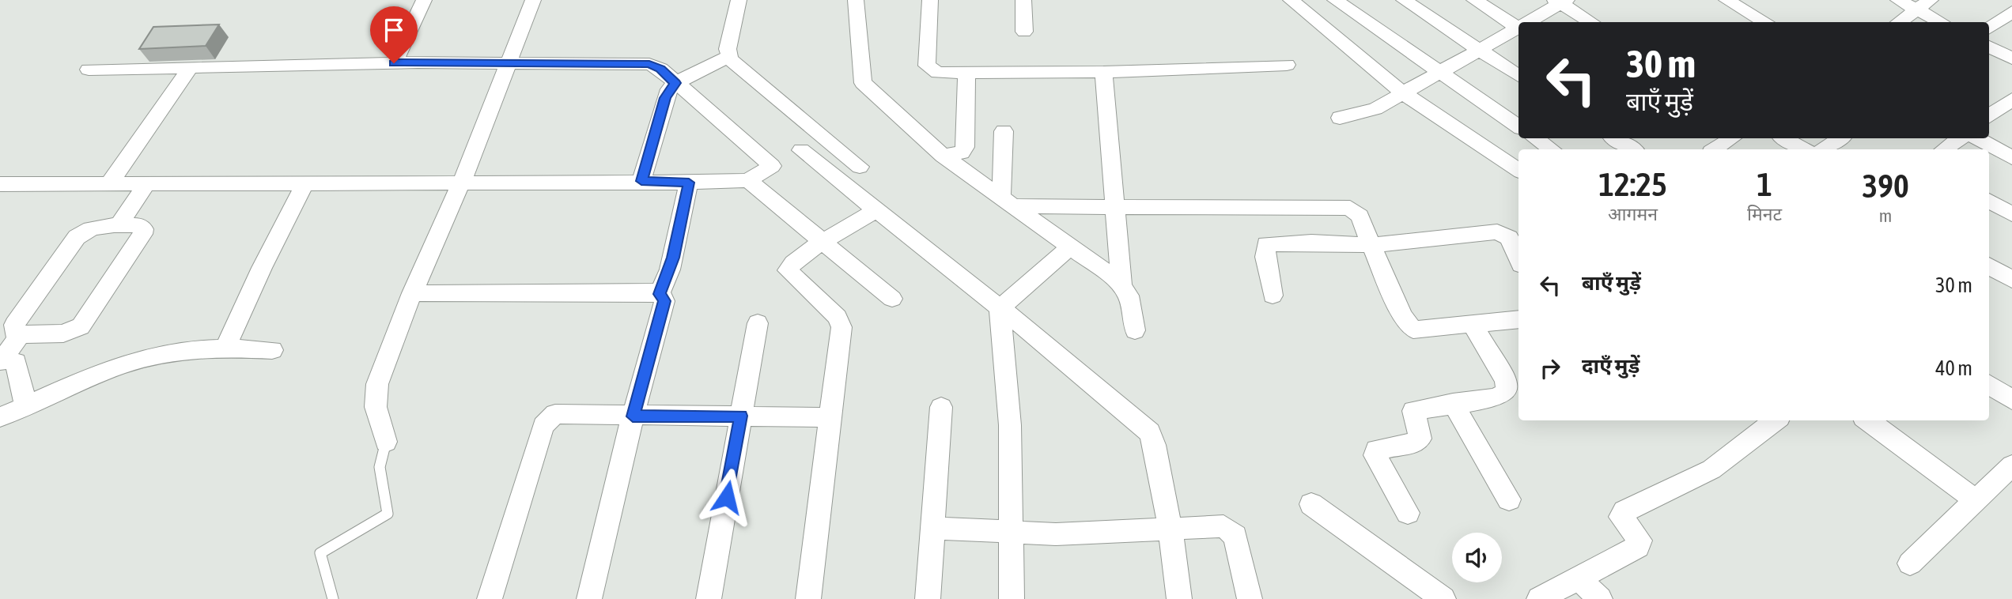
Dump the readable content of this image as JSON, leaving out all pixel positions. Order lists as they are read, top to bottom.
{
  "page": {
    "turn": ["30 m", "बाएँ मुड़ें"],
    "eta": [
      "12:25",
      "आगमन",
      "1",
      "मिनट",
      "390",
      "m"
    ],
    "list": [
      {
        "name": "बाएँ मुड़ें",
        "value": "30 m"
      },
      {
        "name": "दाएँ मुड़ें",
        "value": "40 m"
      }
    ]
  }
}
